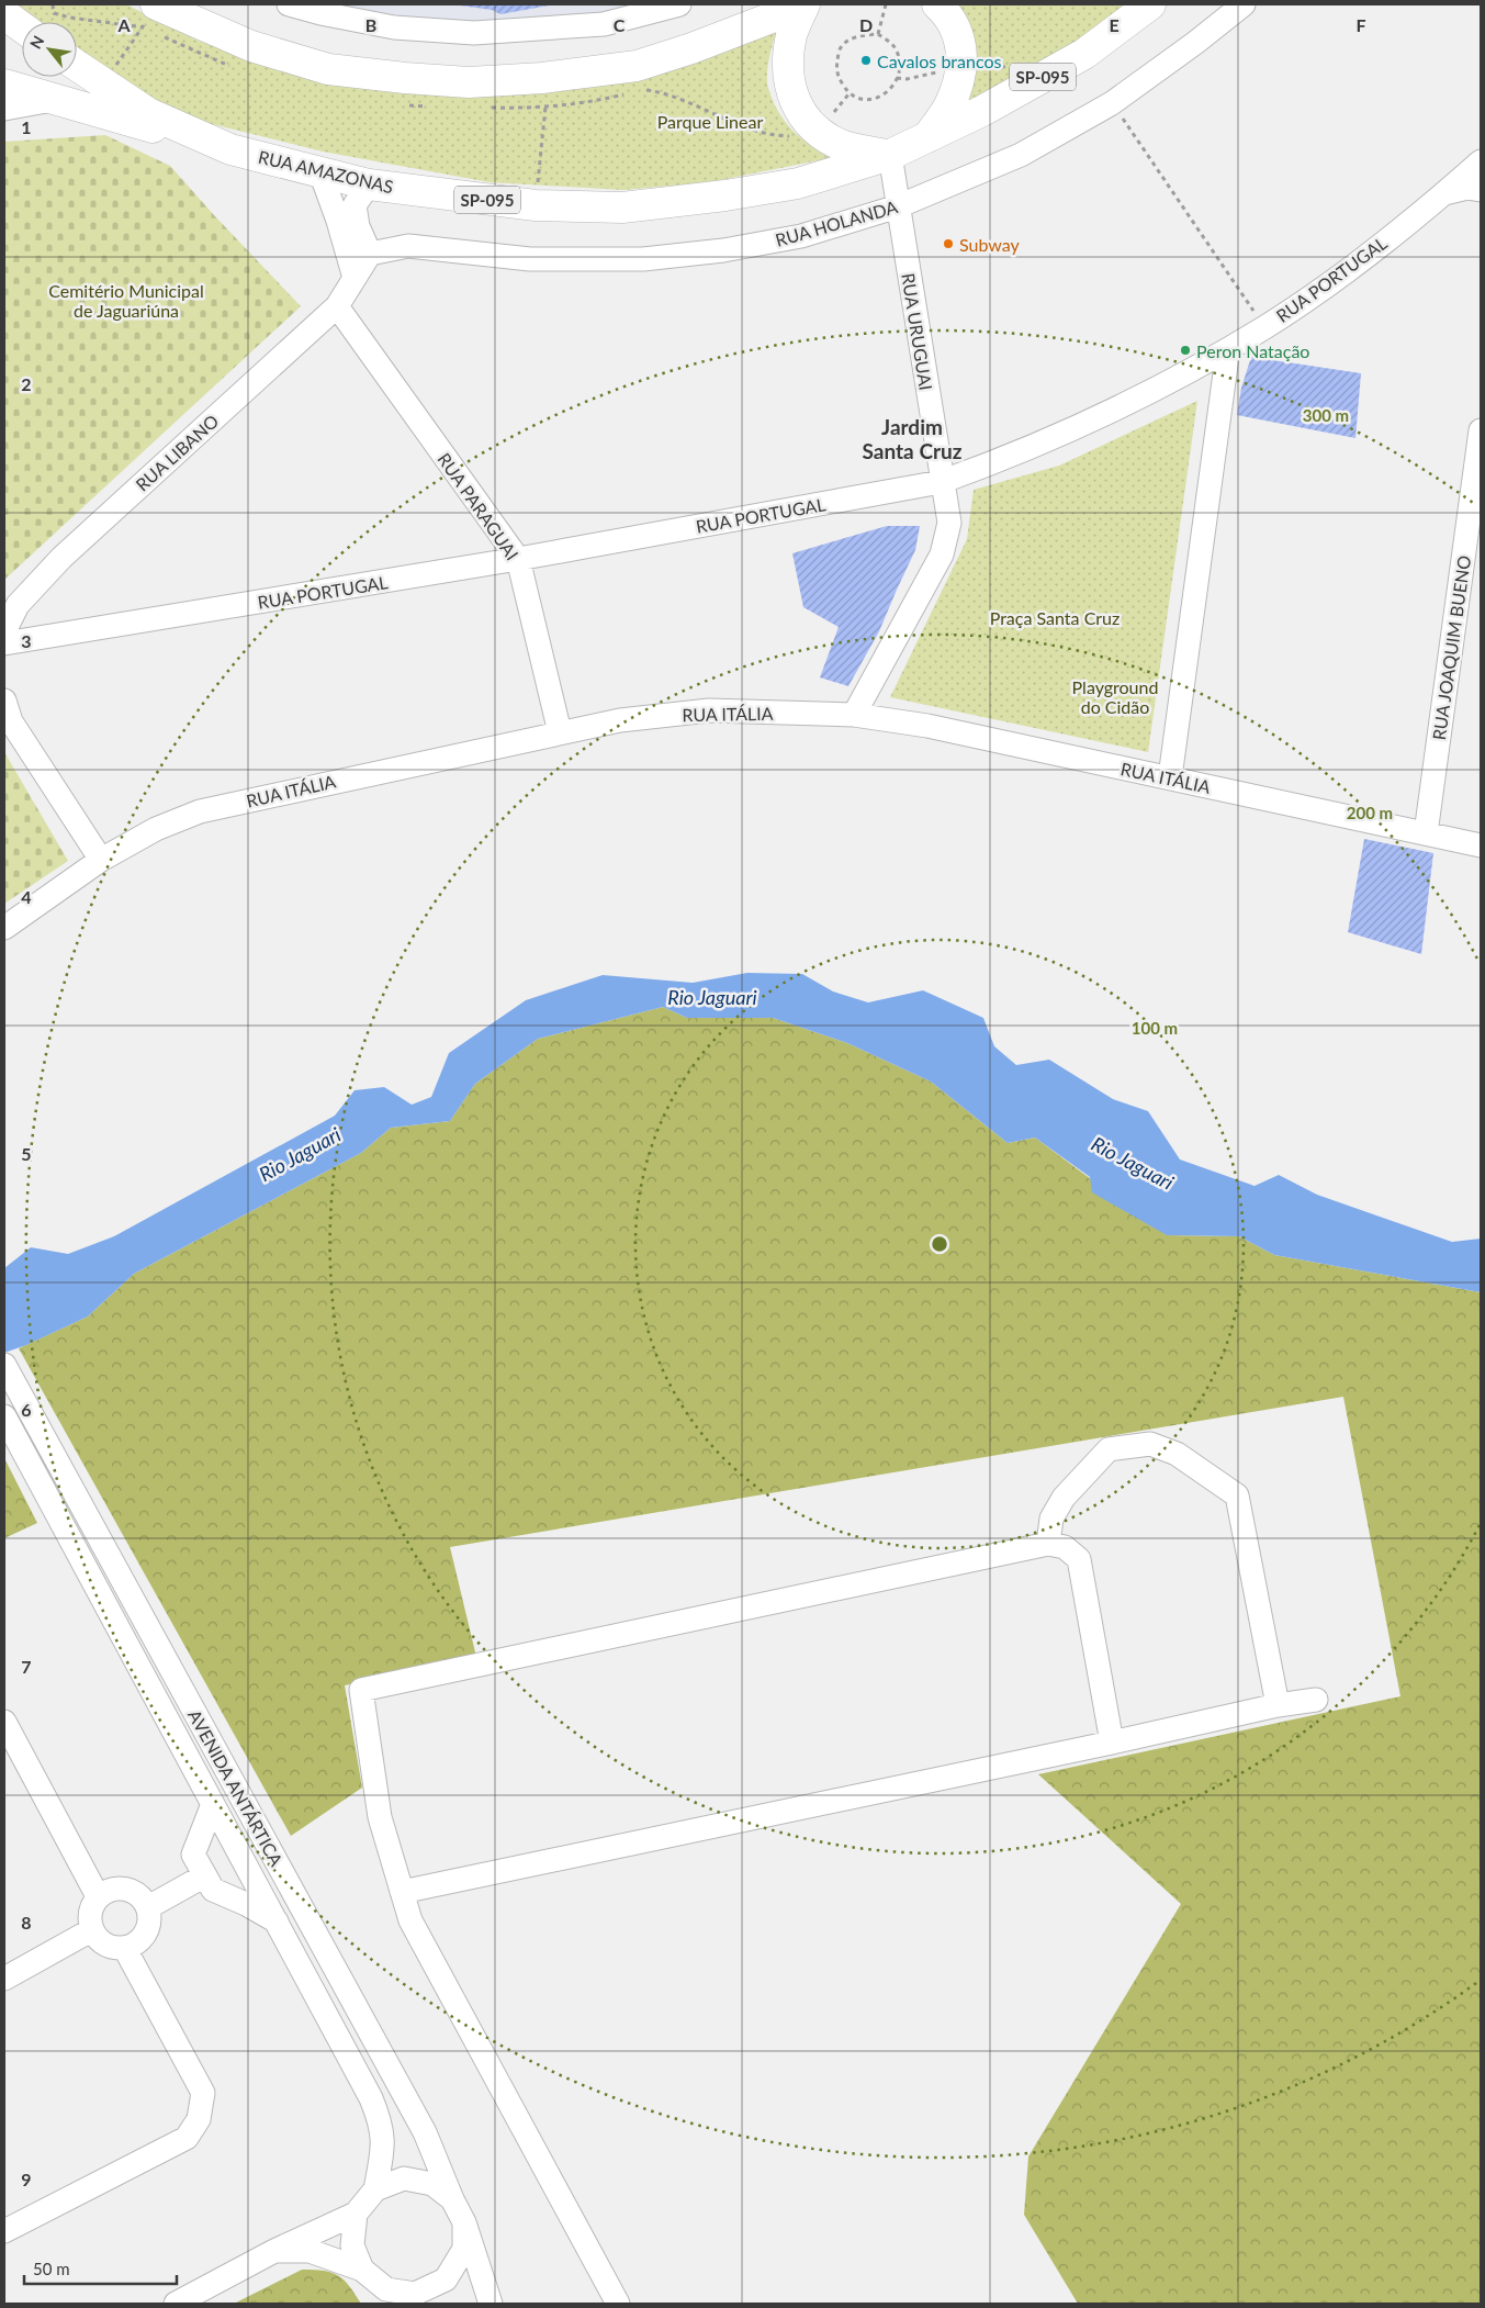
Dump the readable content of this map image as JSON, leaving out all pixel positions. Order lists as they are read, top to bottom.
{
  "streets": {
    "main road": ["SP-095", "RUA AMAZONAS"],
    "street": [
      "RUA HOLANDA",
      "RUA PORTUGAL",
      "RUA URUGUAI",
      "RUA LIBANO",
      "RUA PARAGUAI",
      "RUA JOAQUIM BUENO",
      "RUA ITÁLIA",
      "AVENIDA ANTÁRTICA"
    ]
  },
  "crossings": [
    ["SP-095", "RUA AMAZONAS"],
    ["RUA AMAZONAS", "RUA URUGUAI"],
    ["RUA HOLANDA", "RUA URUGUAI"],
    ["RUA PORTUGAL", "RUA URUGUAI"],
    ["RUA PORTUGAL", "RUA PARAGUAI"],
    ["RUA URUGUAI", "RUA ITÁLIA"],
    ["RUA LIBANO", "RUA PARAGUAI"],
    ["RUA PARAGUAI", "RUA ITÁLIA"],
    ["RUA JOAQUIM BUENO", "RUA ITÁLIA"]
  ],
  "districts": ["Jardim Santa Cruz"],
  "water": ["Rio Jaguari"],
  "parks": [
    "Parque Linear",
    "Cemitério Municipal de Jaguariúna",
    "Praça Santa Cruz",
    "Playground do Cidão"
  ],
  "places": ["Cavalos brancos", "Subway", "Peron Natação"],
  "scale_bar": "50 m",
  "north": "top left",
  "grid": {
    "columns": [
      "A",
      "B",
      "C",
      "D",
      "E",
      "F"
    ],
    "rows": [
      "1",
      "2",
      "3",
      "4",
      "5",
      "6",
      "7",
      "8",
      "9"
    ]
  },
  "rings": ["300 m", "200 m", "100 m"]
}
